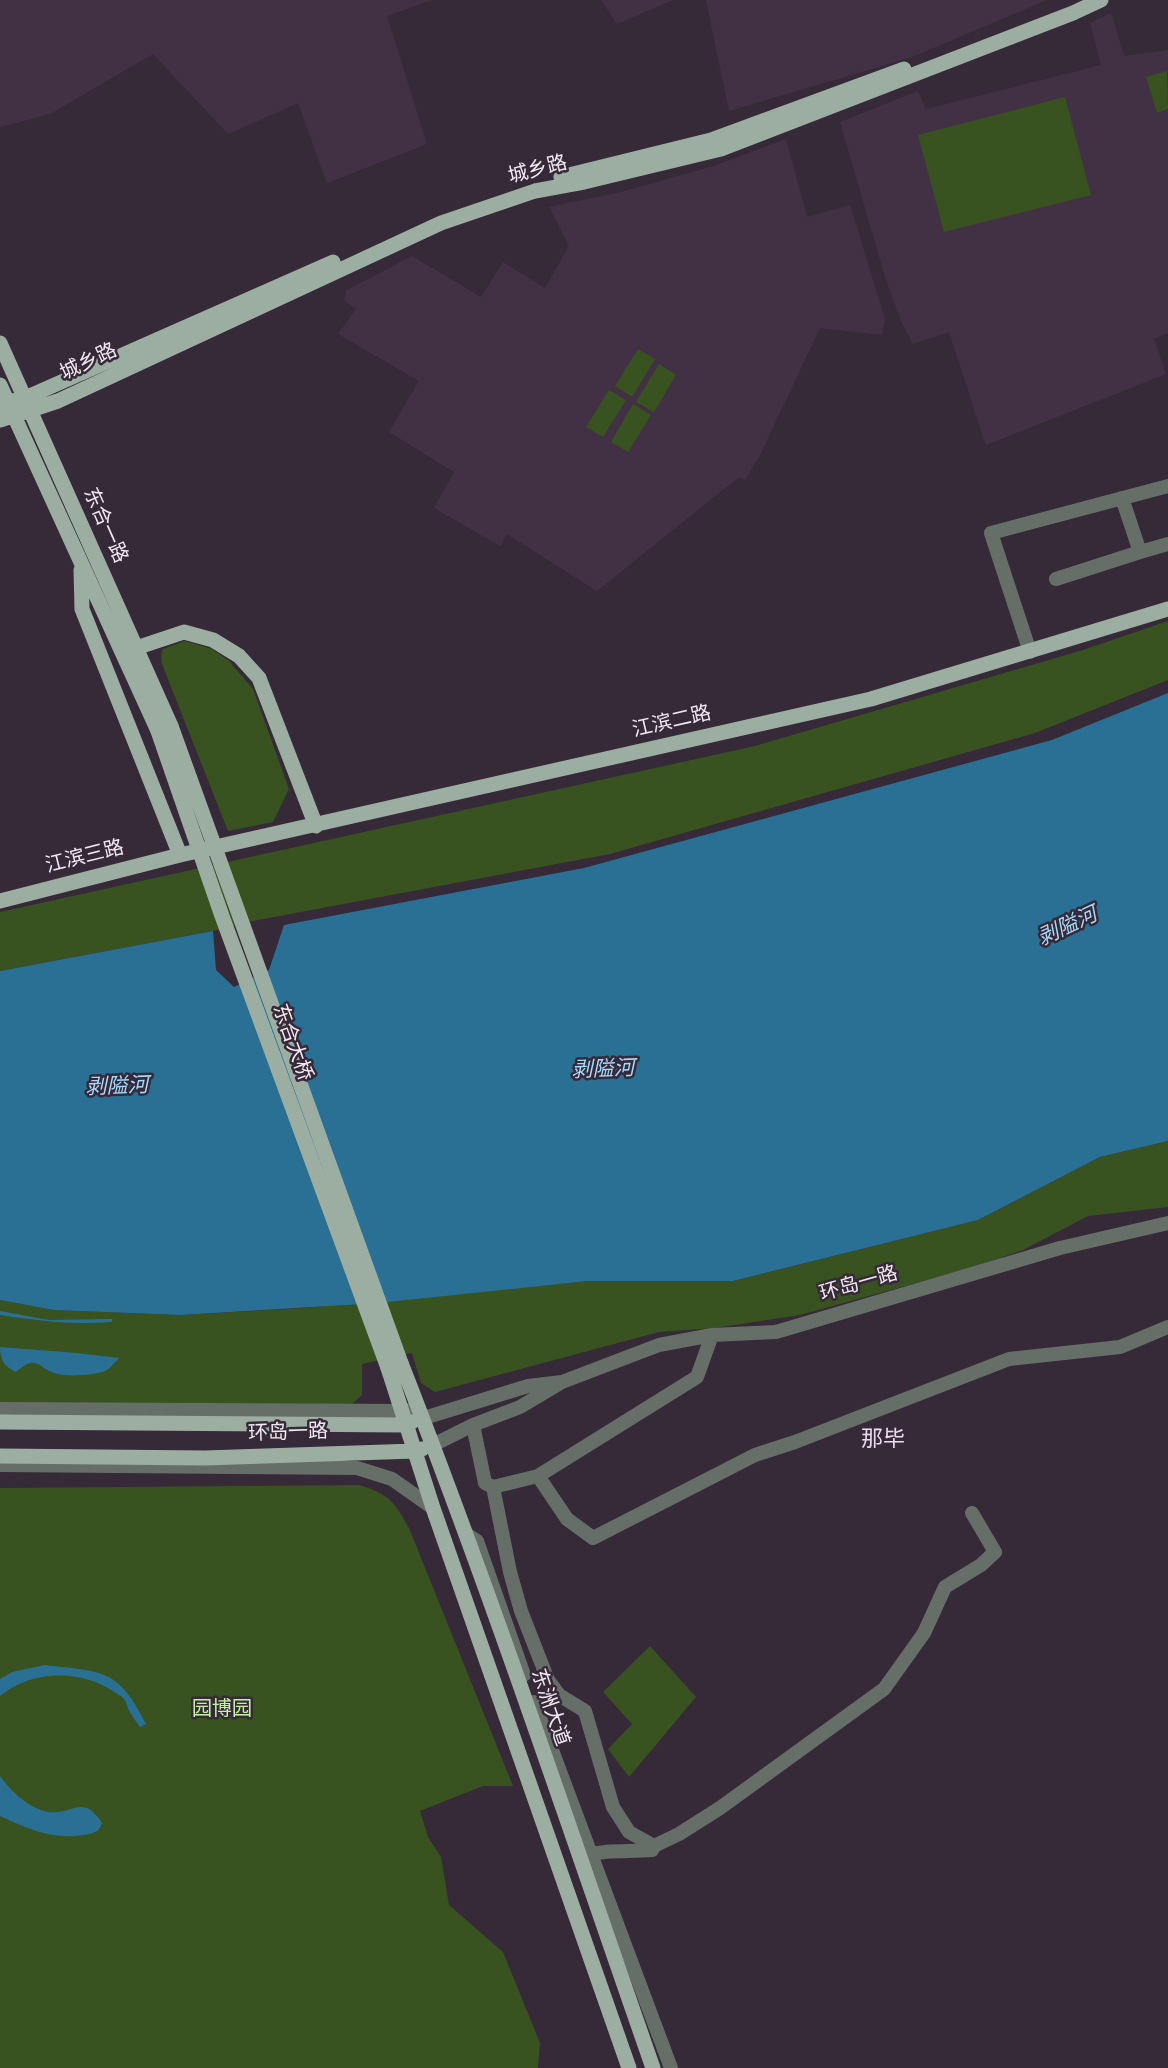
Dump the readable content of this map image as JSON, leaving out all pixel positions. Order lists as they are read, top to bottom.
{
  "streets": {
    "main road": [
      "城乡路",
      "东合一路",
      "江滨二路",
      "江滨三路",
      "东合大桥",
      "环岛一路",
      "东洲大道"
    ]
  },
  "crossings": [
    ["城乡路", "东合一路"],
    ["东合一路", "东合大桥"],
    ["江滨二路", "江滨三路"],
    ["东合大桥", "东洲大道"],
    ["环岛一路", "东洲大道"]
  ],
  "districts": ["那毕"],
  "water": ["剥隘河"],
  "parks": ["园博园"]
}
